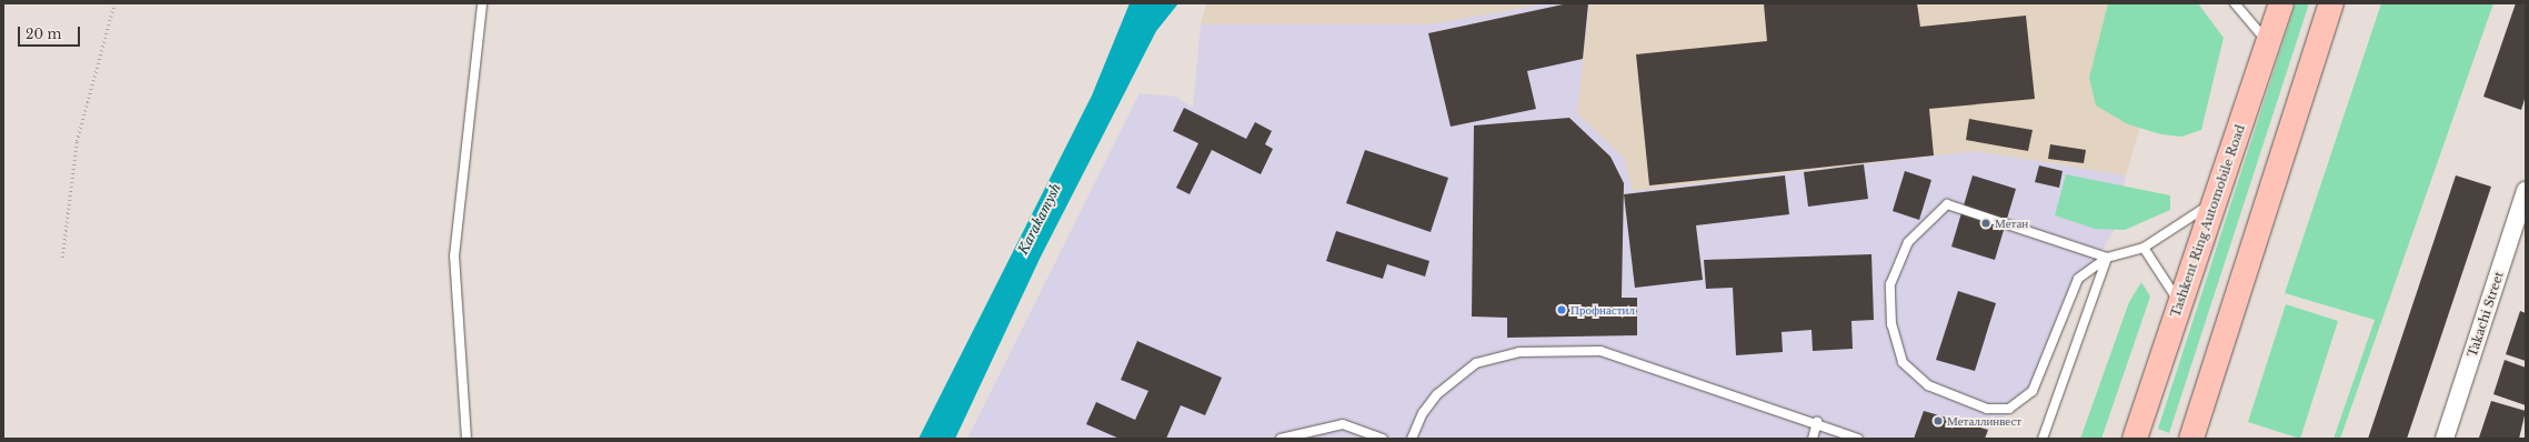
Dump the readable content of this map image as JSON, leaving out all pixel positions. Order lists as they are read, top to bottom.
{
  "streets": {
    "highway": ["Tashkent Ring Automobile Road"],
    "street": ["Takachi Street"]
  },
  "water": ["Karakamysh"],
  "places": ["Метан", "Профнастил", "Металлинвест"],
  "scale_bar": "20 m"
}
